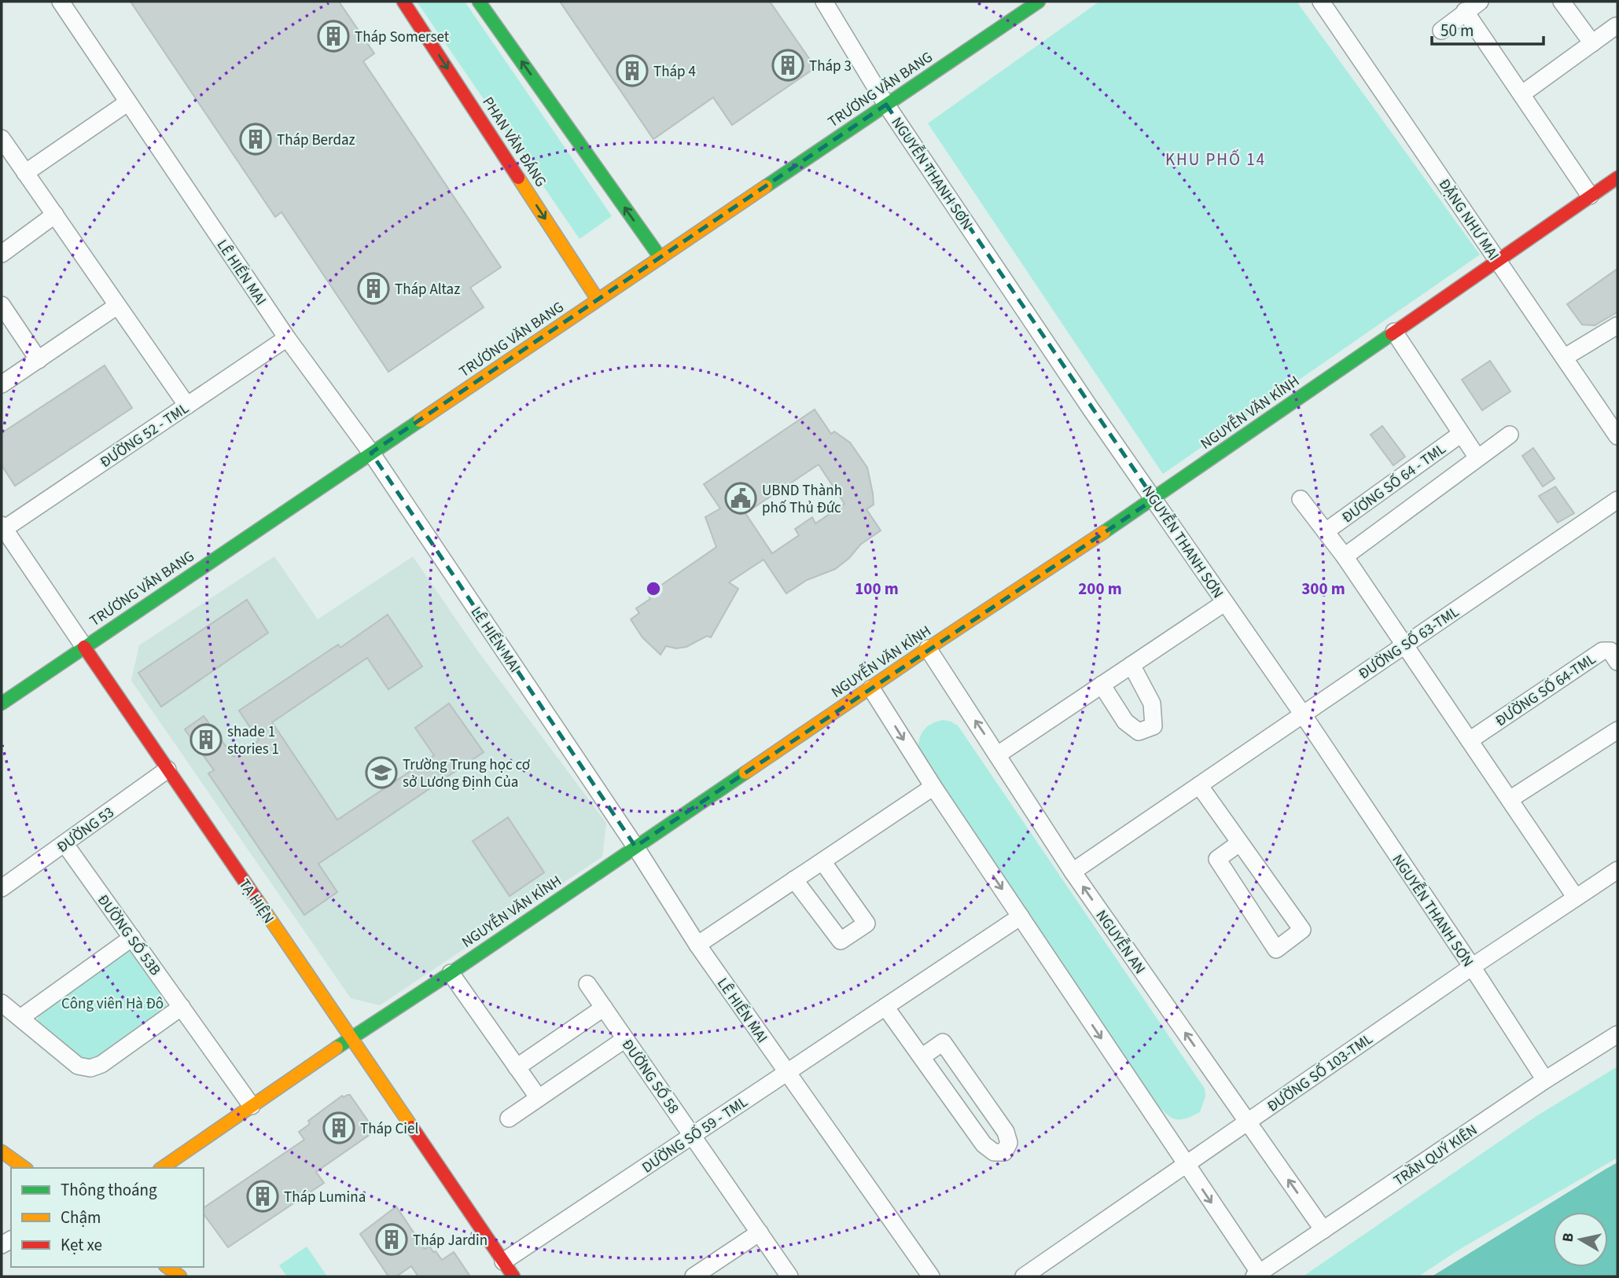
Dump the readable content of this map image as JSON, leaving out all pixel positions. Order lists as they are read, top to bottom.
{
  "streets": {
    "street": [
      "TRƯƠNG VĂN BANG",
      "PHAN VĂN ĐÁNG",
      "NGUYỄN THANH SƠN",
      "ĐẶNG NHƯ MAI",
      "LÊ HIẾN MAI",
      "NGUYỄN VĂN KỈNH",
      "ĐƯỜNG 52 - TML",
      "ĐƯƠNG SỐ 64 - TML",
      "ĐƯỜNG SỐ 63-TML",
      "ĐƯỜNG SỐ 64-TML",
      "ĐƯỜNG 53",
      "TẠ HIỆN",
      "ĐƯỜNG SỐ 53B",
      "NGUYỄN AN",
      "ĐƯỜNG SỐ 103-TML",
      "ĐƯỜNG SỐ 58",
      "DƯỜNG SỐ 59 - TML",
      "TRẦN QUÝ KIÊN"
    ]
  },
  "crossings": [
    ["TRƯƠNG VĂN BANG", "PHAN VĂN ĐÁNG"],
    ["TRƯƠNG VĂN BANG", "NGUYỄN THANH SƠN"],
    ["TRƯƠNG VĂN BANG", "LÊ HIẾN MAI"],
    ["TRƯƠNG VĂN BANG", "TẠ HIỆN"],
    ["NGUYỄN THANH SƠN", "NGUYỄN VĂN KỈNH"],
    ["NGUYỄN THANH SƠN", "ĐƯỜNG SỐ 63-TML"],
    ["NGUYỄN THANH SƠN", "ĐƯỜNG SỐ 103-TML"],
    ["NGUYỄN THANH SƠN", "TRẦN QUÝ KIÊN"],
    ["ĐẶNG NHƯ MAI", "NGUYỄN VĂN KỈNH"],
    ["LÊ HIẾN MAI", "NGUYỄN VĂN KỈNH"],
    ["LÊ HIẾN MAI", "ĐƯỜNG 52 - TML"],
    ["LÊ HIẾN MAI", "DƯỜNG SỐ 59 - TML"],
    ["NGUYỄN VĂN KỈNH", "ĐƯƠNG SỐ 64 - TML"],
    ["NGUYỄN VĂN KỈNH", "TẠ HIỆN"],
    ["NGUYỄN VĂN KỈNH", "ĐƯỜNG SỐ 53B"],
    ["NGUYỄN VĂN KỈNH", "NGUYỄN AN"],
    ["ĐƯỜNG 52 - TML", "TẠ HIỆN"],
    ["ĐƯỜNG SỐ 63-TML", "NGUYỄN AN"],
    ["ĐƯỜNG 53", "TẠ HIỆN"],
    ["ĐƯỜNG 53", "ĐƯỜNG SỐ 53B"],
    ["TẠ HIỆN", "DƯỜNG SỐ 59 - TML"],
    ["NGUYỄN AN", "ĐƯỜNG SỐ 103-TML"],
    ["NGUYỄN AN", "TRẦN QUÝ KIÊN"],
    ["ĐƯỜNG SỐ 58", "DƯỜNG SỐ 59 - TML"]
  ],
  "districts": ["KHU PHỐ 14"],
  "parks": ["Công viên Hà Đô"],
  "places": {
    "building": [
      "Tháp Somerset",
      "Tháp 3",
      "Tháp 4",
      "Tháp Berdaz",
      "Tháp Altaz",
      "shade 1 stories 1",
      "Tháp Ciel",
      "Tháp Lumina",
      "Tháp Jardin"
    ],
    "public building": ["UBND Thành phố Thủ Đức"],
    "school or university": ["Trường Trung học cơ sở Lương Định Của"]
  },
  "legend": ["Thông thoáng", "Chậm", "Kẹt xe"],
  "scale_bar": "50 m",
  "north": "left",
  "rings": ["100 m", "200 m", "300 m"]
}
